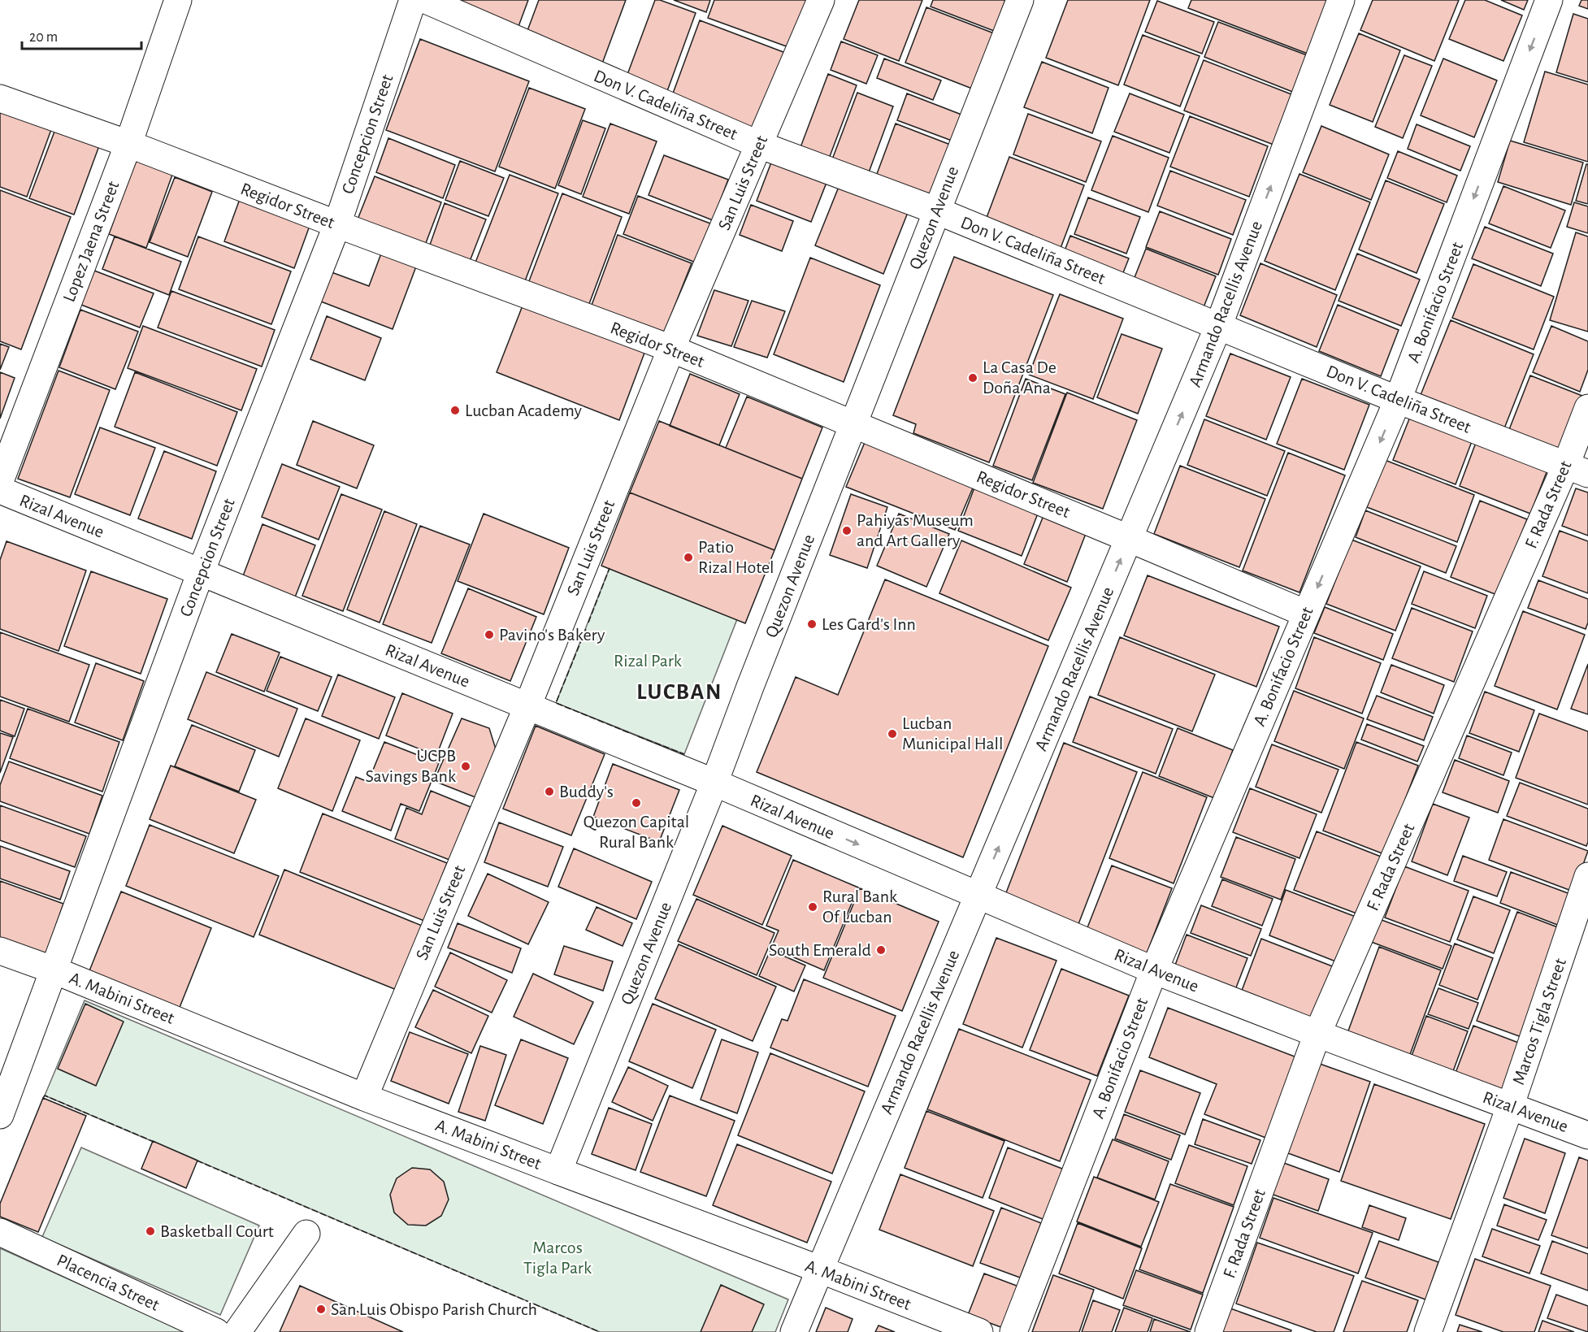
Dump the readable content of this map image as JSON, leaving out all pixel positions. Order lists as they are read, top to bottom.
{
  "streets": {
    "street": [
      "Don V. Cadeliña Street",
      "Concepcion Street",
      "San Luis Street",
      "Regidor Street",
      "Quezon Avenue",
      "Lopez Jaena Street",
      "A. Bonifacio Street",
      "Armando Racellis Avenue",
      "F. Rada Street",
      "Rizal Avenue",
      "A. Mabini Street",
      "Marcos Tigla Street",
      "Placencia Street"
    ]
  },
  "crossings": [
    ["Don V. Cadeliña Street", "San Luis Street"],
    ["Don V. Cadeliña Street", "Quezon Avenue"],
    ["Don V. Cadeliña Street", "A. Bonifacio Street"],
    ["Don V. Cadeliña Street", "Armando Racellis Avenue"],
    ["Don V. Cadeliña Street", "F. Rada Street"],
    ["Concepcion Street", "Regidor Street"],
    ["Concepcion Street", "Rizal Avenue"],
    ["Concepcion Street", "A. Mabini Street"],
    ["San Luis Street", "Regidor Street"],
    ["San Luis Street", "Rizal Avenue"],
    ["San Luis Street", "A. Mabini Street"],
    ["Regidor Street", "Quezon Avenue"],
    ["Regidor Street", "Lopez Jaena Street"],
    ["Regidor Street", "A. Bonifacio Street"],
    ["Regidor Street", "Armando Racellis Avenue"],
    ["Quezon Avenue", "Rizal Avenue"],
    ["Quezon Avenue", "A. Mabini Street"],
    ["A. Bonifacio Street", "Rizal Avenue"],
    ["Armando Racellis Avenue", "Rizal Avenue"],
    ["Armando Racellis Avenue", "A. Mabini Street"],
    ["F. Rada Street", "Rizal Avenue"],
    ["Rizal Avenue", "Marcos Tigla Street"]
  ],
  "one_way": ["A. Bonifacio Street", "Armando Racellis Avenue"],
  "districts": ["LUCBAN"],
  "parks": ["Rizal Park", "Marcos Tigla Park"],
  "places": [
    "La Casa De Doña Ana",
    "Lucban Academy",
    "Pahiyas Museum and Art Gallery",
    "Patio Rizal Hotel",
    "Les Gard's Inn",
    "Pavino's Bakery",
    "Lucban Municipal Hall",
    "UCPB Savings Bank",
    "Buddy's",
    "Quezon Capital Rural Bank",
    "Rural Bank Of Lucban",
    "South Emerald",
    "Basketball Court",
    "San Luis Obispo Parish Church"
  ],
  "scale_bar": "20 m"
}
